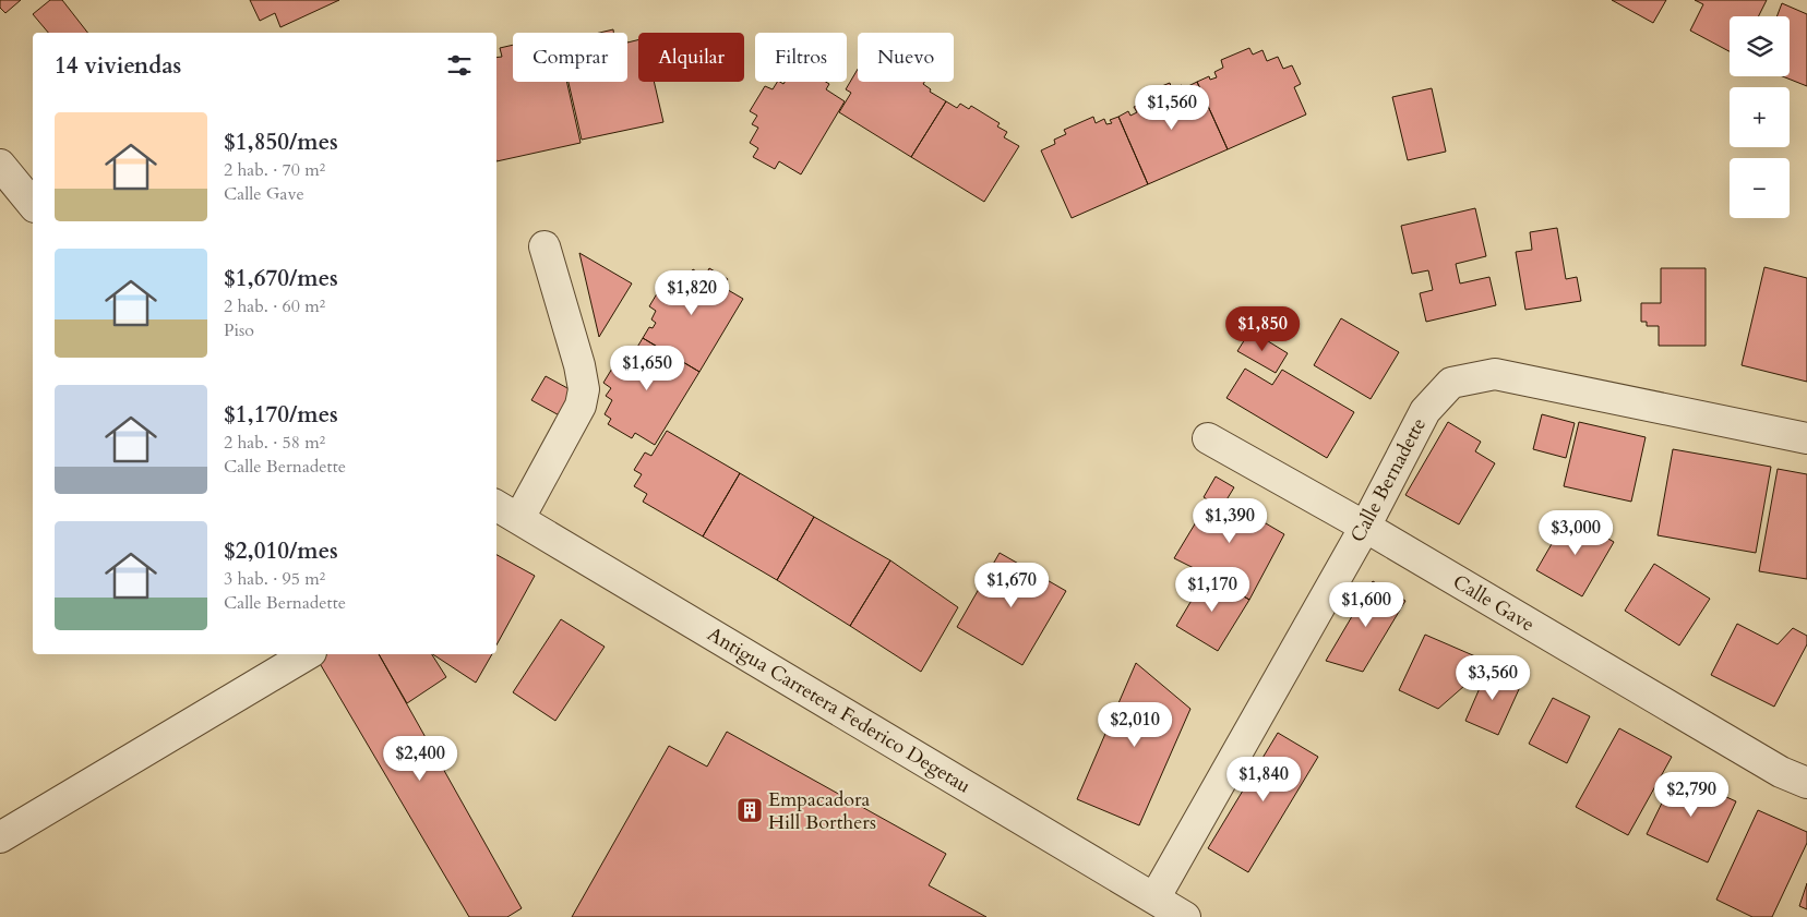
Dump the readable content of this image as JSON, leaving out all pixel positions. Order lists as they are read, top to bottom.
{
  "streets": {
    "street": ["Calle Bernadette", "Calle Gave", "Antigua Carretera Federico Degetau"]
  },
  "crossings": [
    ["Calle Bernadette", "Calle Gave"],
    ["Calle Bernadette", "Antigua Carretera Federico Degetau"]
  ],
  "places": {
    "building": ["Empacadora Hill Borthers"]
  },
  "page": {
    "map_buttons": ["+", "−"],
    "chip": [
      "Comprar",
      "Alquilar",
      "Filtros",
      "Nuevo"
    ],
    "heading": "14 viviendas",
    "price": [
      "$1,560",
      "$1,820",
      "$1,850",
      "$1,650",
      "$1,390",
      "$3,000",
      "$1,670",
      "$1,170",
      "$1,600",
      "$3,560",
      "$2,010",
      "$2,400",
      "$1,840",
      "$2,790"
    ],
    "list": [
      {
        "name": "$1,850/mes",
        "note": "2 hab. · 70 m² · Calle Gave"
      },
      {
        "name": "$1,670/mes",
        "note": "2 hab. · 60 m² · Piso"
      },
      {
        "name": "$1,170/mes",
        "note": "2 hab. · 58 m² · Calle Bernadette"
      },
      {
        "name": "$2,010/mes",
        "note": "3 hab. · 95 m² · Calle Bernadette"
      }
    ]
  }
}
